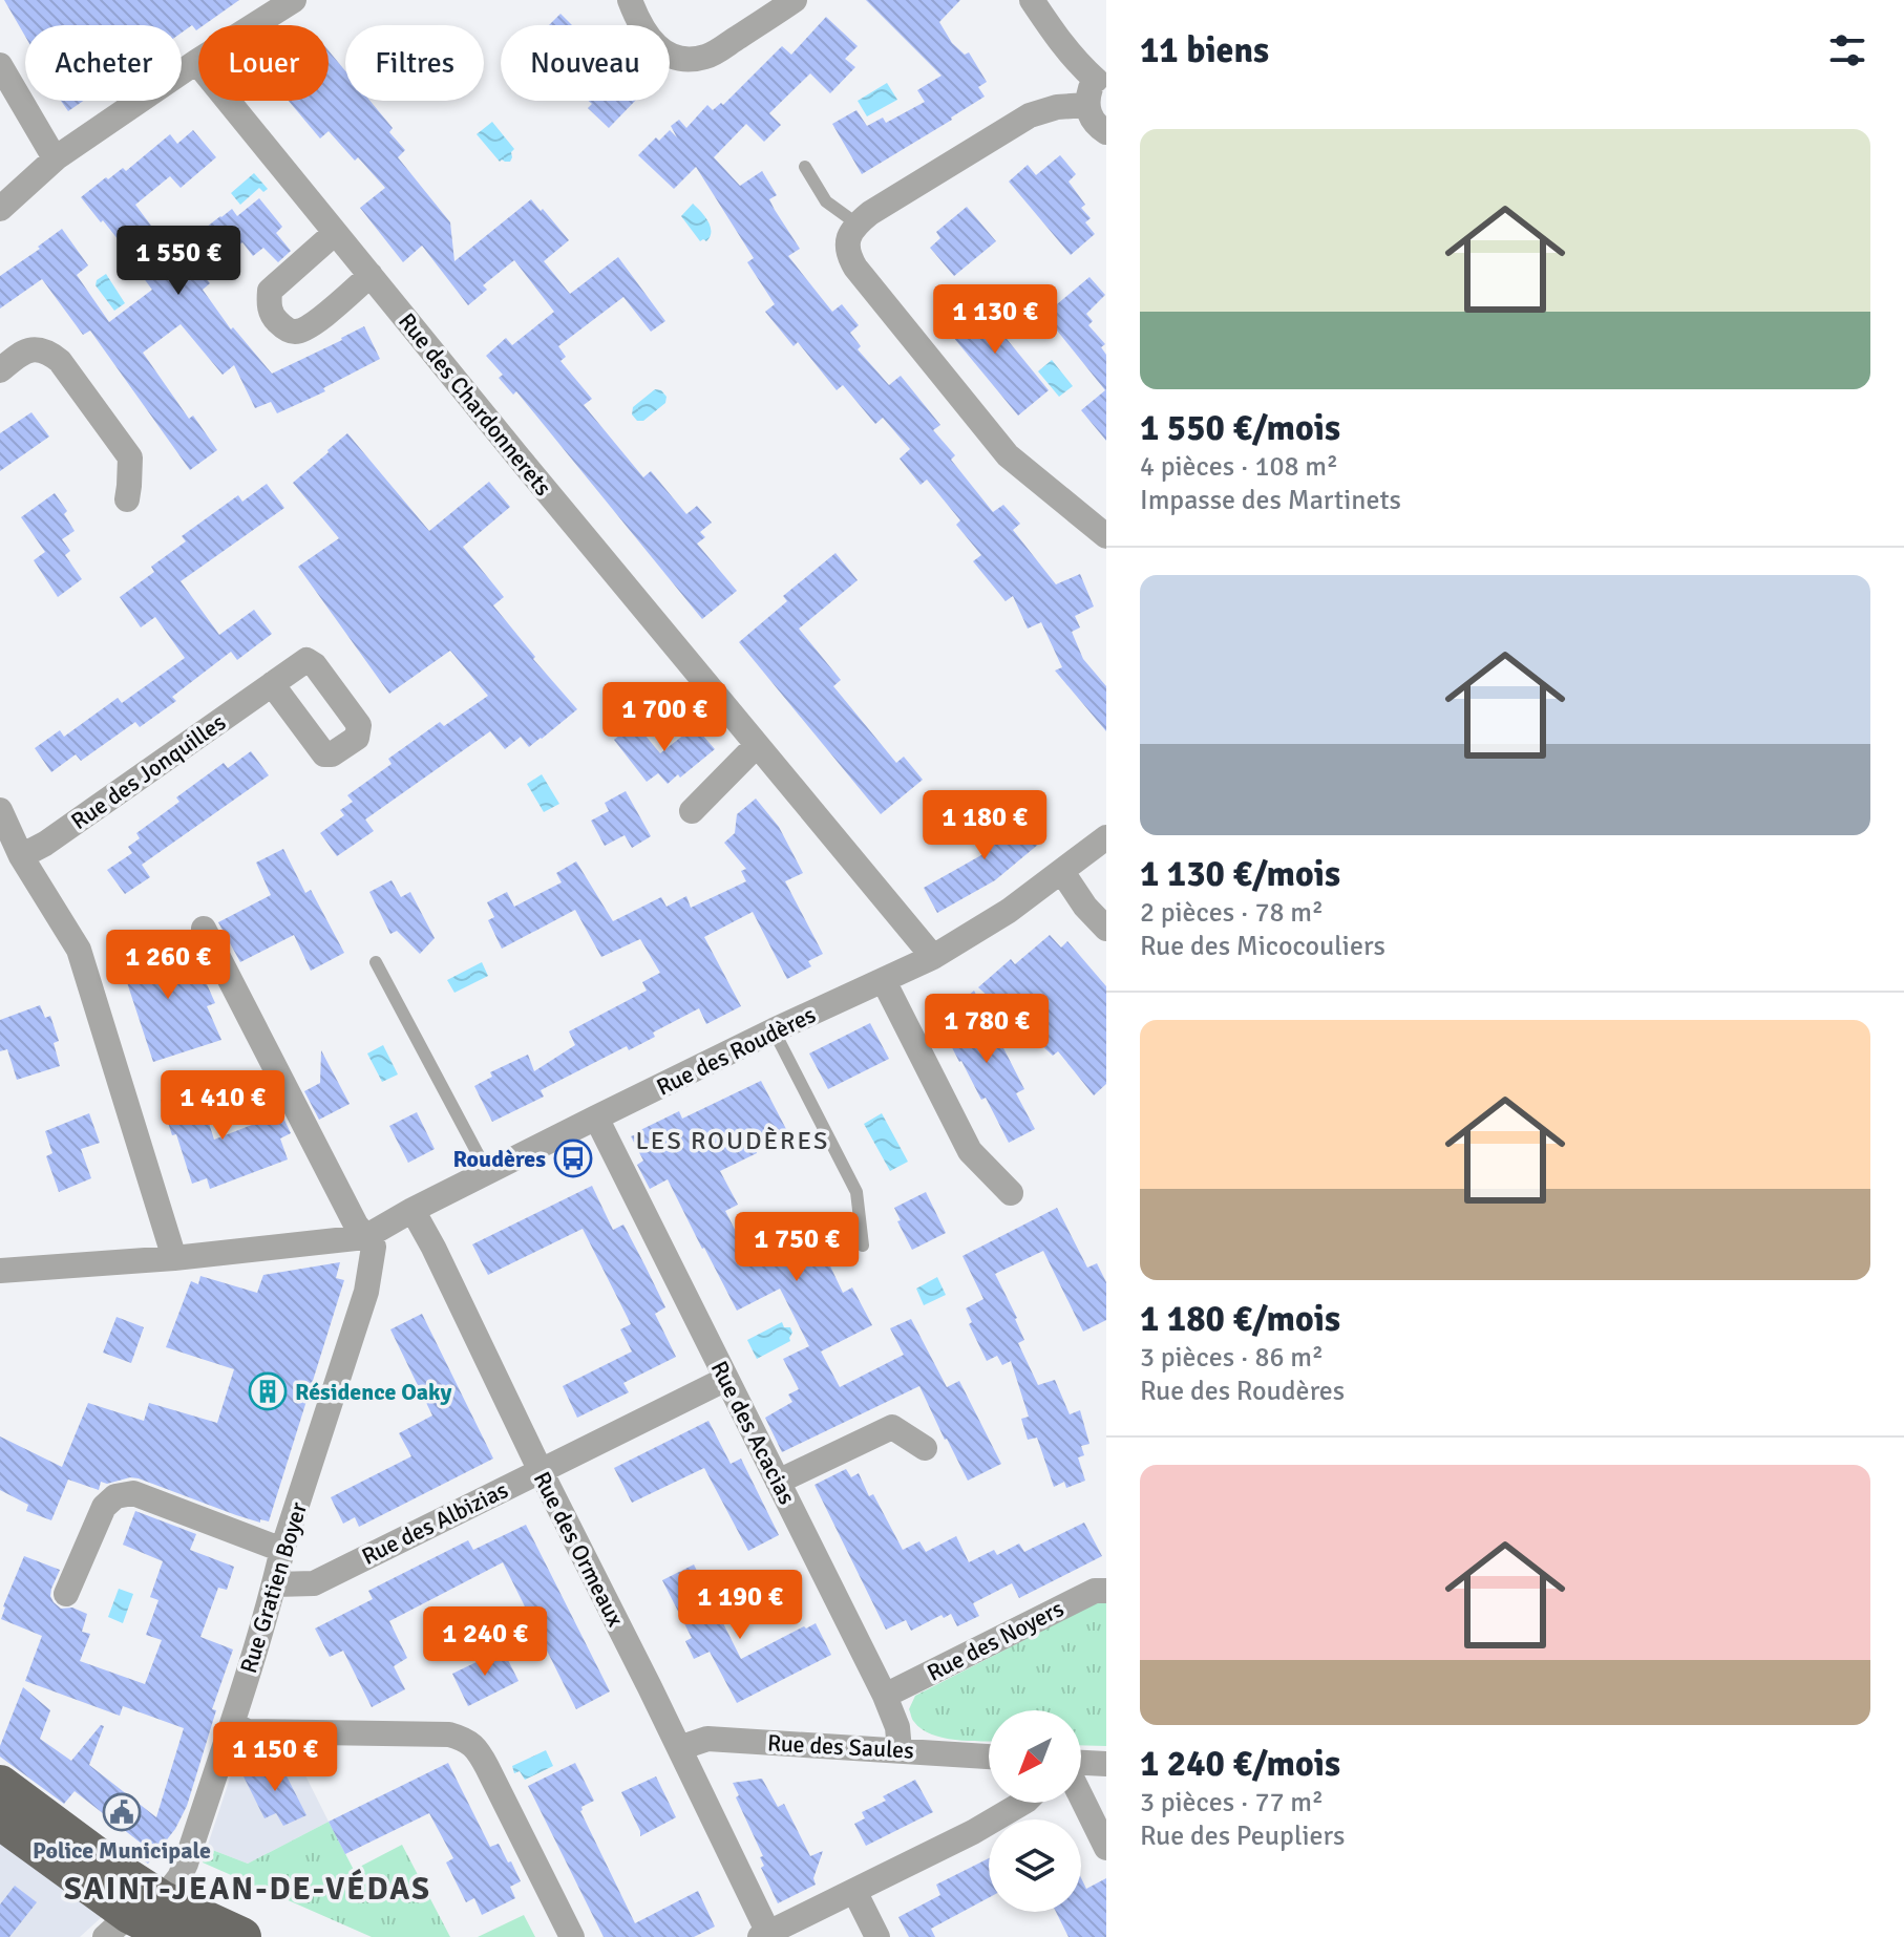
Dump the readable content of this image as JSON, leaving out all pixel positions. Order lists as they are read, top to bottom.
{
  "streets": {
    "street": [
      "Rue des Chardonnerets",
      "Rue des Jonquilles",
      "Rue des Roudères",
      "Rue des Acacias",
      "Rue des Albizias",
      "Rue des Ormeaux",
      "Rue Gratien Boyer",
      "Rue des Noyers",
      "Rue des Saules"
    ]
  },
  "crossings": [
    ["Rue des Chardonnerets", "Rue des Roudères"],
    ["Rue des Roudères", "Rue des Acacias"],
    ["Rue des Roudères", "Rue des Ormeaux"],
    ["Rue des Roudères", "Rue Gratien Boyer"],
    ["Rue des Acacias", "Rue des Albizias"],
    ["Rue des Acacias", "Rue des Noyers"],
    ["Rue des Acacias", "Rue des Saules"],
    ["Rue des Albizias", "Rue des Ormeaux"],
    ["Rue des Albizias", "Rue Gratien Boyer"],
    ["Rue des Ormeaux", "Rue des Saules"]
  ],
  "districts": ["LES ROUDÈRES", "SAINT-JEAN-DE-VÉDAS"],
  "places": {
    "bus stop": ["Roudères"],
    "building": ["Résidence Oaky"],
    "public building": ["Police Municipale"]
  },
  "north": "bottom left",
  "page": {
    "heading": "11 biens",
    "chip": [
      "Acheter",
      "Louer",
      "Filtres",
      "Nouveau"
    ],
    "list": [
      {
        "name": "1 550 €/mois",
        "note": "4 pièces · 108 m² · Impasse des Martinets"
      },
      {
        "name": "1 130 €/mois",
        "note": "2 pièces · 78 m² · Rue des Micocouliers"
      },
      {
        "name": "1 180 €/mois",
        "note": "3 pièces · 86 m² · Rue des Roudères"
      },
      {
        "name": "1 240 €/mois",
        "note": "3 pièces · 77 m² · Rue des Peupliers"
      }
    ],
    "price": [
      "1 550 €",
      "1 130 €",
      "1 700 €",
      "1 180 €",
      "1 260 €",
      "1 780 €",
      "1 410 €",
      "1 750 €",
      "1 190 €",
      "1 240 €",
      "1 150 €"
    ]
  }
}
